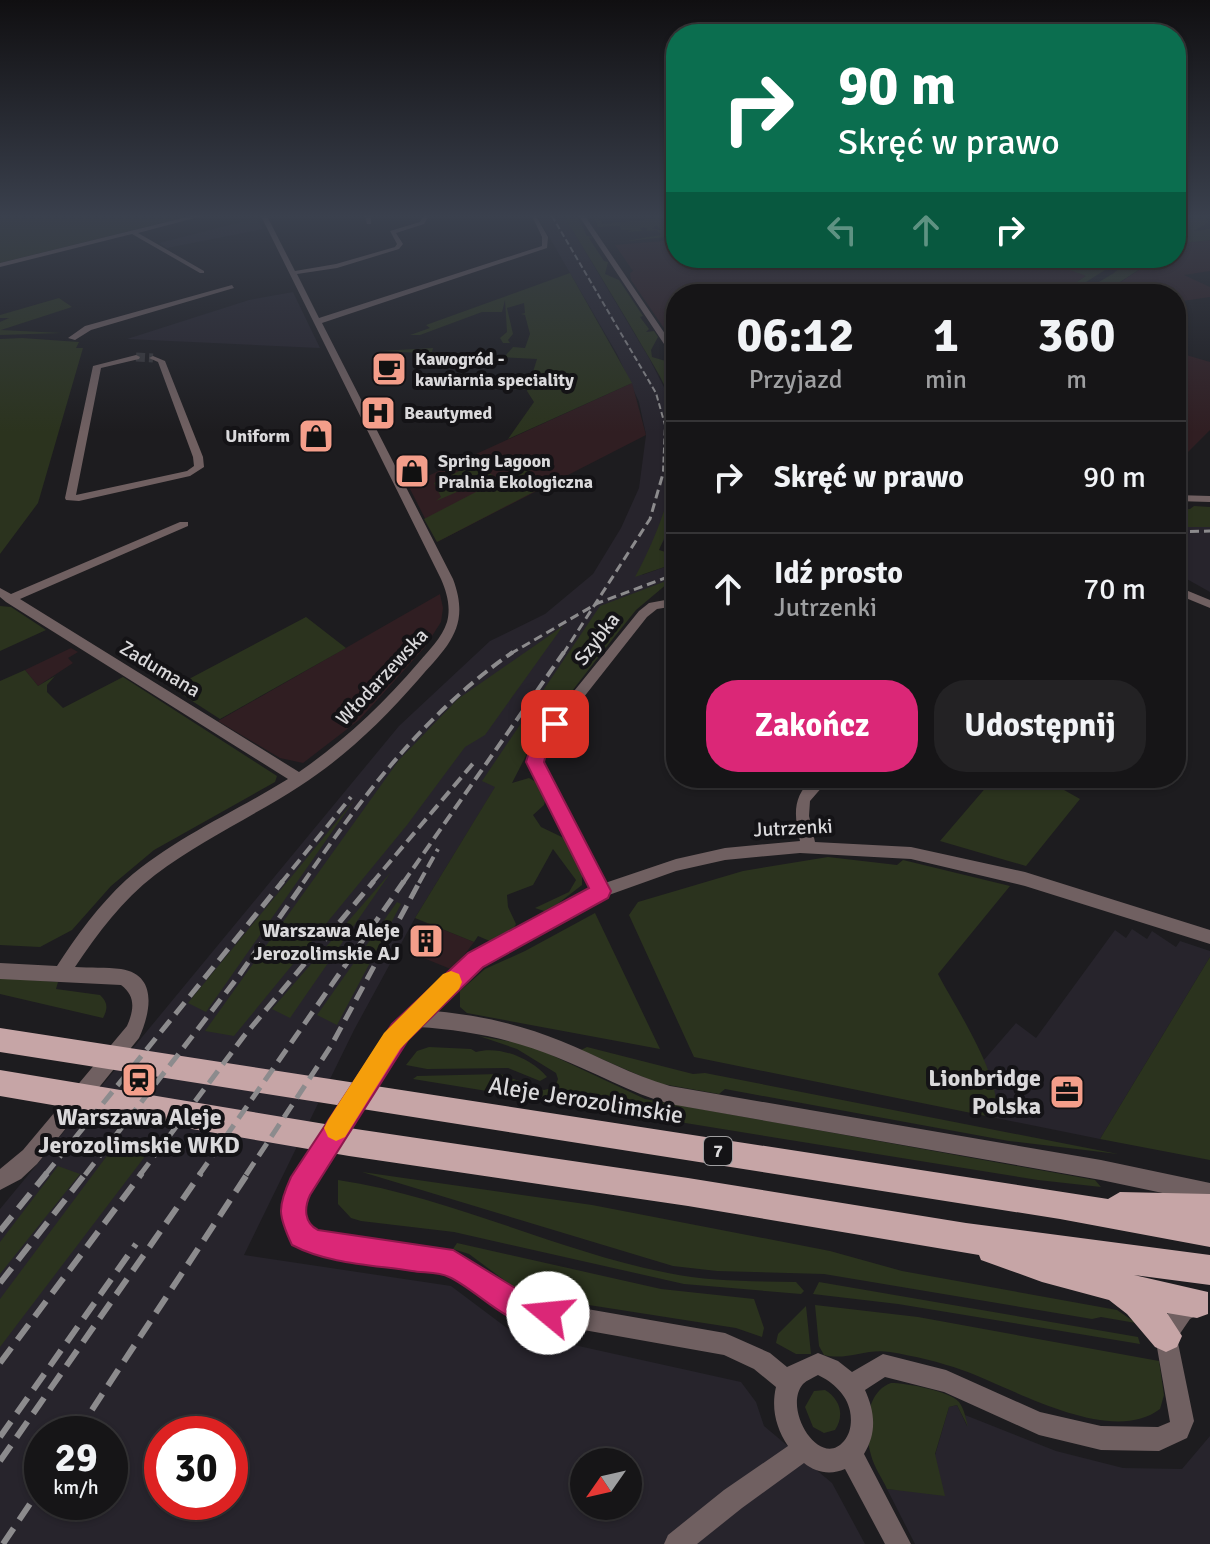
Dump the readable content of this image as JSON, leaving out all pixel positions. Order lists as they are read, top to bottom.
{
  "streets": {
    "main road": ["Aleje Jerozolimskie", "7"],
    "street": [
      "Szybka",
      "Zadumana",
      "Włodarzewska",
      "Jutrzenki"
    ]
  },
  "crossings": [
    ["Szybka", "Jutrzenki"],
    ["Zadumana", "Włodarzewska"]
  ],
  "places": {
    "cafe": ["Kawogród - kawiarnia speciality"],
    "hospital": ["Beautymed"],
    "shop": ["Uniform", "Spring Lagoon Pralnia Ekologiczna"],
    "building": ["Warszawa Aleje Jerozolimskie AJ"],
    "station": ["Warszawa Aleje Jerozolimskie WKD"],
    "office": ["Lionbridge Polska"]
  },
  "north": "bottom left",
  "page": {
    "turn": ["90 m", "Skręć w prawo"],
    "eta": [
      "06:12",
      "Przyjazd",
      "1",
      "min",
      "360",
      "m"
    ],
    "list": [
      {
        "name": "Skręć w prawo",
        "value": "90 m"
      },
      {
        "name": "Idź prosto",
        "note": "Jutrzenki",
        "value": "70 m"
      }
    ],
    "buttons": ["Zakończ", "Udostępnij"],
    "speed": "29 km/h",
    "limit": "30"
  }
}
